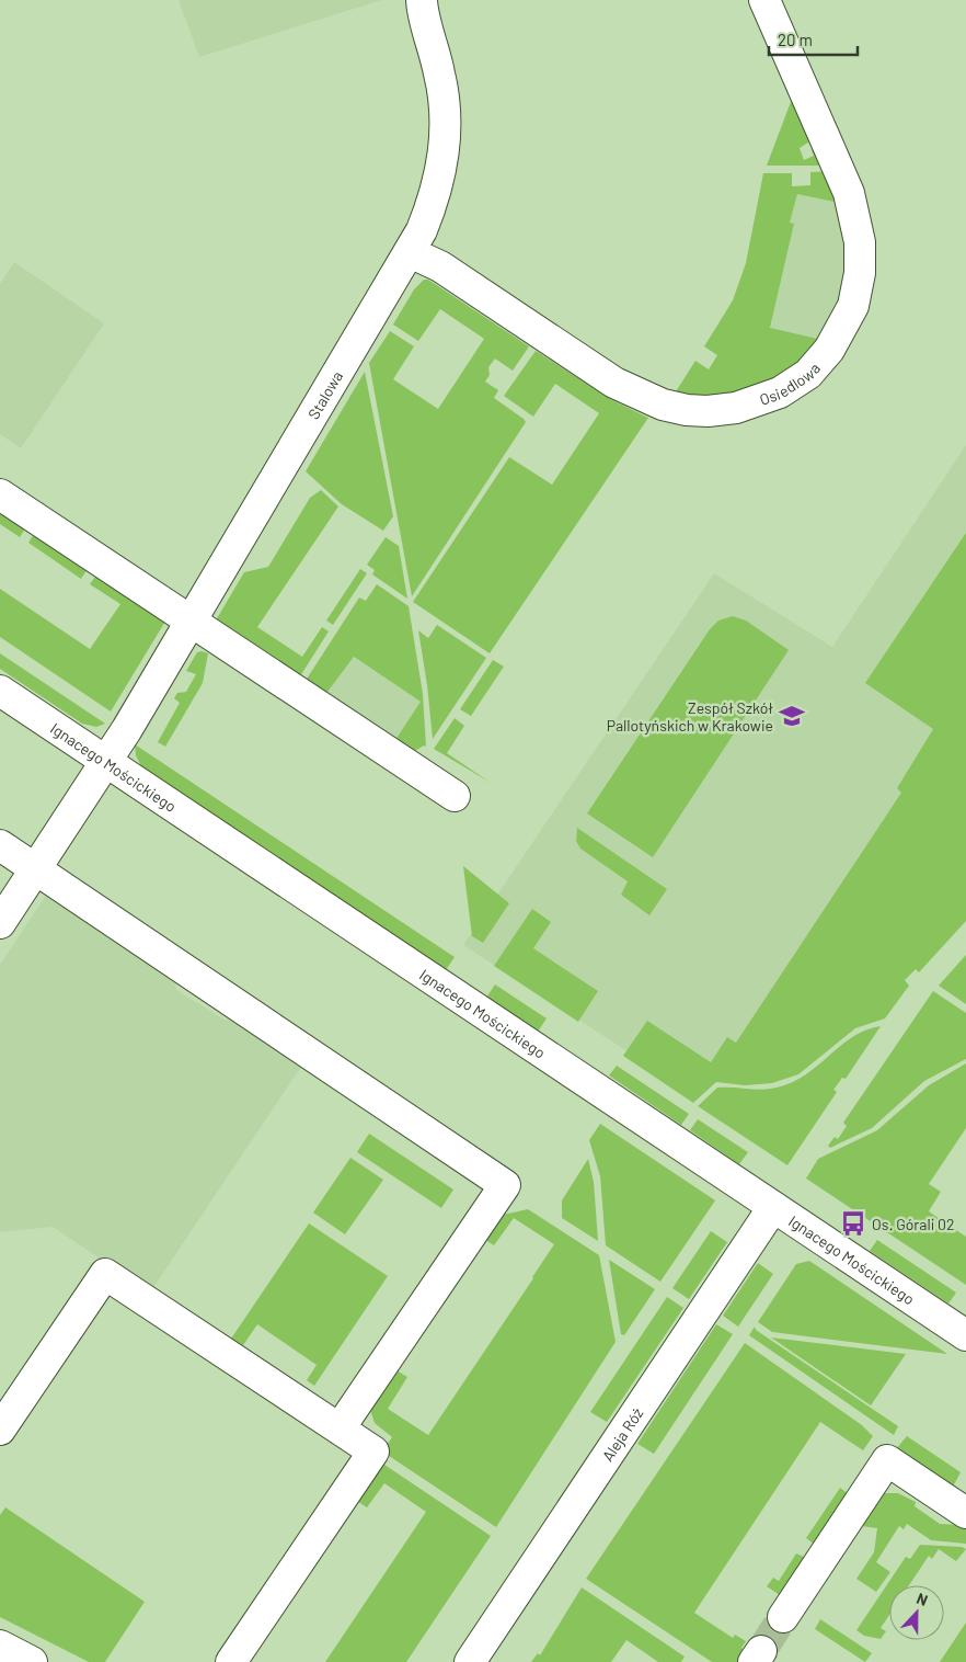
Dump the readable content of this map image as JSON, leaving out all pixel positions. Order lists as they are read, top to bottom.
{
  "streets": {
    "street": [
      "Osiedlowa",
      "Stalowa",
      "Ignacego Mościckiego",
      "Aleja Róż"
    ]
  },
  "crossings": [
    ["Osiedlowa", "Stalowa"],
    ["Stalowa", "Ignacego Mościckiego"],
    ["Ignacego Mościckiego", "Aleja Róż"]
  ],
  "places": {
    "school or university": ["Zespół Szkół Pallotyńskich w Krakowie"],
    "bus stop": ["Os. Górali 02"]
  },
  "scale_bar": "20 m",
  "north": "top"
}
